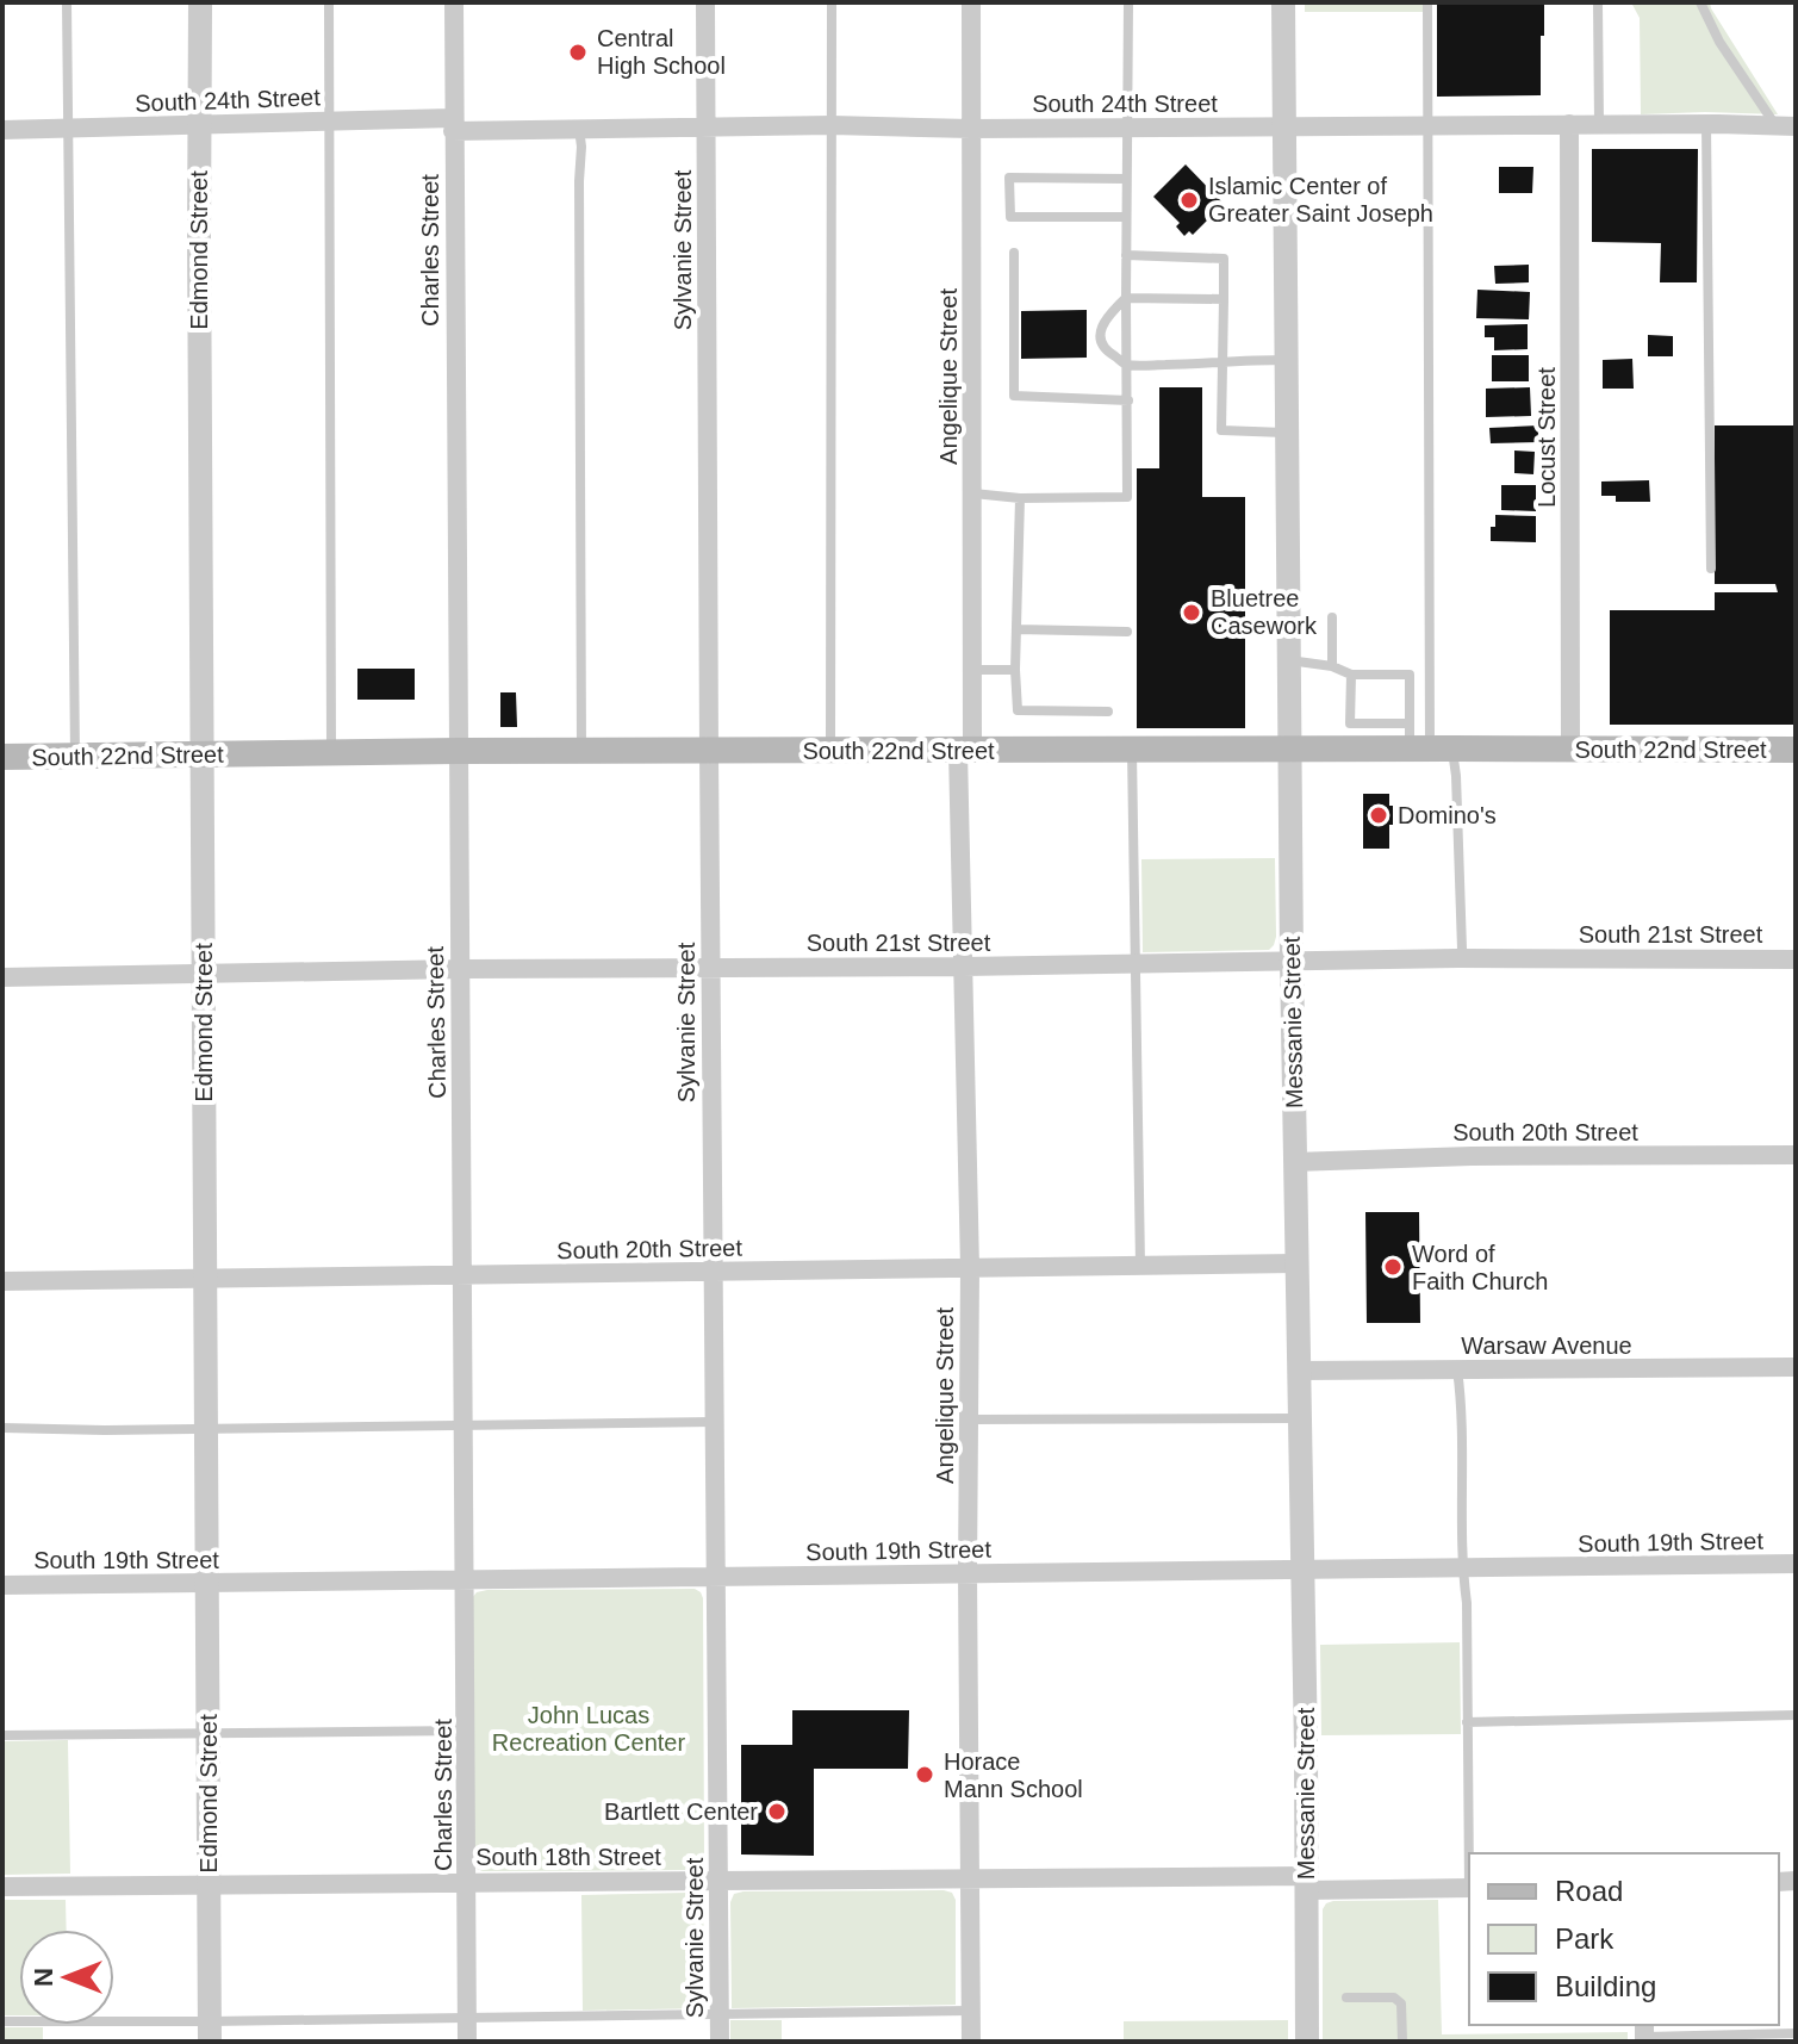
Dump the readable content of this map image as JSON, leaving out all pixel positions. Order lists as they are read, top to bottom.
{
  "streets": {
    "main road": ["South 22nd Street"],
    "street": [
      "South 24th Street",
      "Edmond Street",
      "Charles Street",
      "Sylvanie Street",
      "Angelique Street",
      "Locust Street",
      "South 21st Street",
      "Messanie Street",
      "South 20th Street",
      "Warsaw Avenue",
      "South 19th Street",
      "South 18th Street"
    ]
  },
  "crossings": [
    ["South 24th Street", "Edmond Street"],
    ["South 24th Street", "Charles Street"],
    ["South 24th Street", "Sylvanie Street"],
    ["South 24th Street", "Angelique Street"],
    ["South 24th Street", "Locust Street"],
    ["South 24th Street", "Messanie Street"],
    ["Edmond Street", "South 22nd Street"],
    ["Edmond Street", "South 21st Street"],
    ["Edmond Street", "South 20th Street"],
    ["Edmond Street", "South 19th Street"],
    ["Edmond Street", "South 18th Street"],
    ["Charles Street", "South 22nd Street"],
    ["Charles Street", "South 21st Street"],
    ["Charles Street", "South 20th Street"],
    ["Charles Street", "South 19th Street"],
    ["Charles Street", "South 18th Street"],
    ["Sylvanie Street", "South 22nd Street"],
    ["Sylvanie Street", "South 21st Street"],
    ["Sylvanie Street", "South 20th Street"],
    ["Sylvanie Street", "South 19th Street"],
    ["Sylvanie Street", "South 18th Street"],
    ["Angelique Street", "South 22nd Street"],
    ["Angelique Street", "South 21st Street"],
    ["Angelique Street", "South 20th Street"],
    ["Angelique Street", "South 19th Street"],
    ["Angelique Street", "South 18th Street"],
    ["Locust Street", "South 22nd Street"],
    ["South 22nd Street", "Messanie Street"],
    ["South 21st Street", "Messanie Street"],
    ["Messanie Street", "South 20th Street"],
    ["Messanie Street", "Warsaw Avenue"],
    ["Messanie Street", "South 19th Street"],
    ["Messanie Street", "South 18th Street"]
  ],
  "parks": ["John Lucas Recreation Center"],
  "places": [
    "Central High School",
    "Islamic Center of Greater Saint Joseph",
    "Bluetree Casework",
    "Domino's",
    "Word of Faith Church",
    "Horace Mann School",
    "Bartlett Center"
  ],
  "legend": ["Road", "Park", "Building"],
  "north": "left"
}
